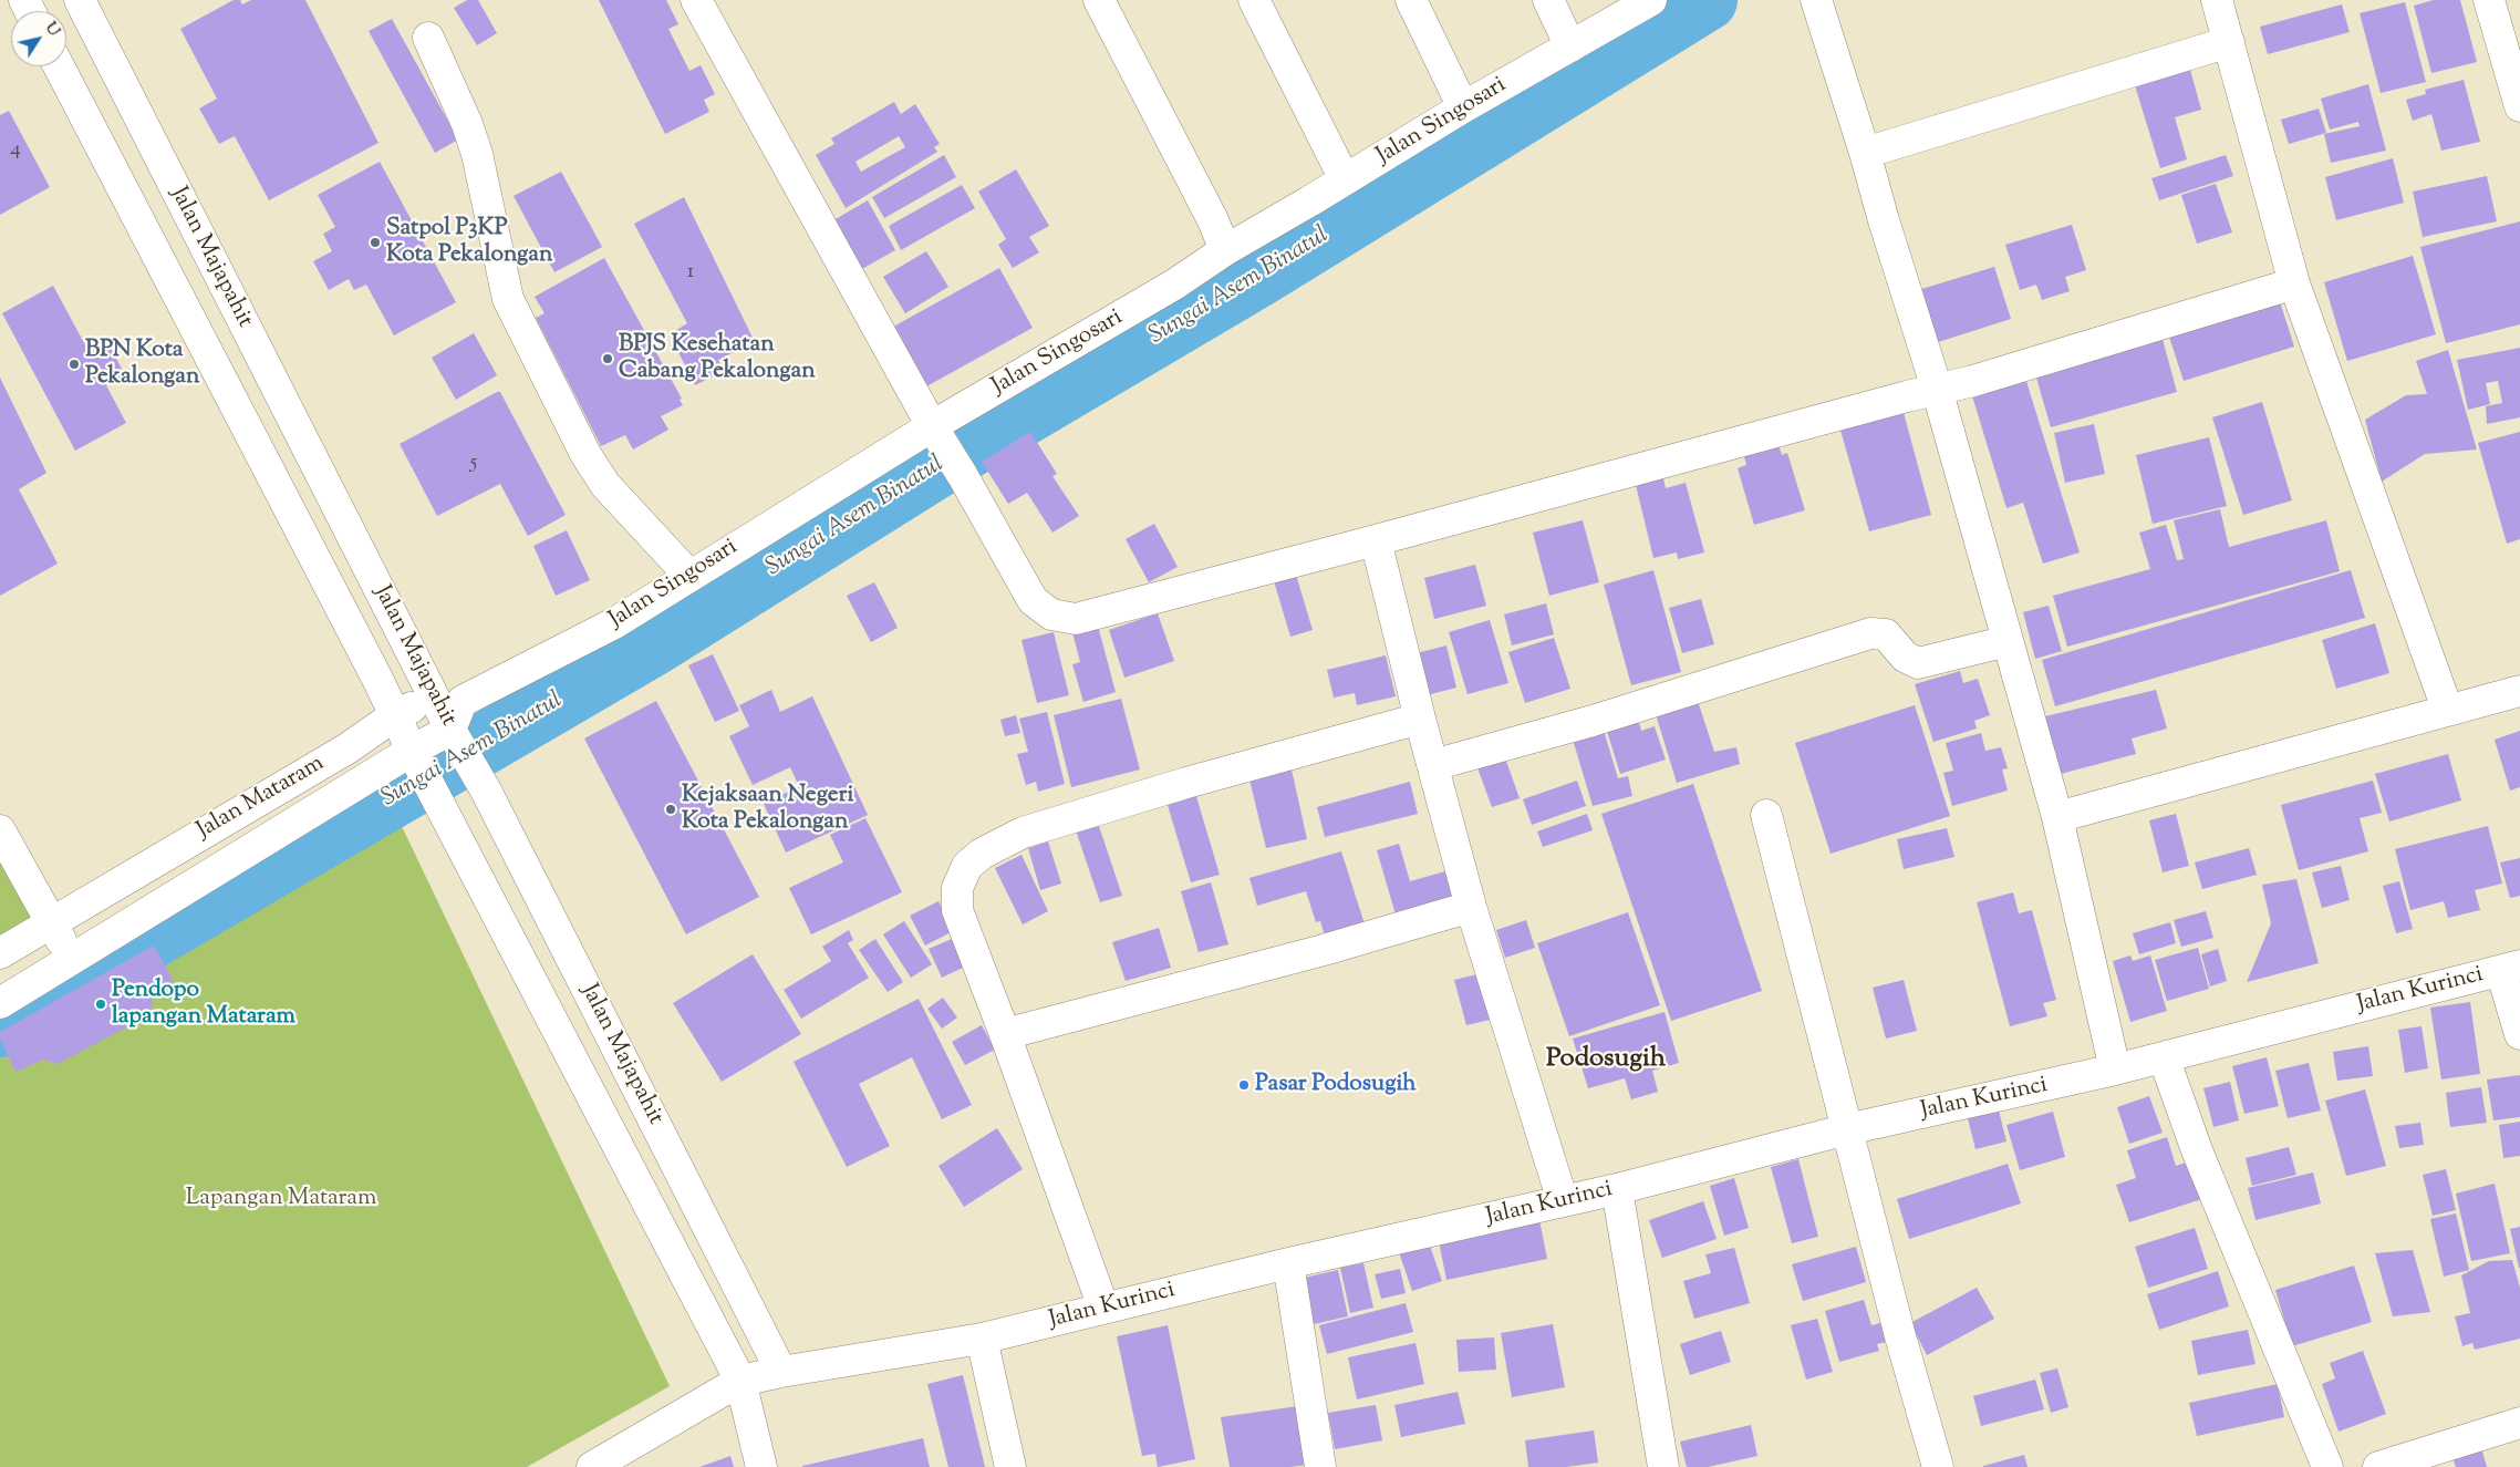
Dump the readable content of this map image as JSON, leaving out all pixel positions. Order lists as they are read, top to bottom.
{
  "streets": {
    "street": [
      "Jalan Singosari",
      "Jalan Majapahit",
      "Jalan Mataram",
      "Jalan Kurinci"
    ]
  },
  "crossings": [
    ["Jalan Singosari", "Jalan Majapahit"],
    ["Jalan Singosari", "Jalan Mataram"],
    ["Jalan Majapahit", "Jalan Mataram"],
    ["Jalan Majapahit", "Jalan Kurinci"]
  ],
  "districts": ["Podosugih"],
  "water": ["Sungai Asem Binatul"],
  "parks": ["Lapangan Mataram"],
  "places": [
    "Satpol P3KP Kota Pekalongan",
    "BPJS Kesehatan Cabang Pekalongan",
    "BPN Kota Pekalongan",
    "Kejaksaan Negeri Kota Pekalongan",
    "Pendopo lapangan Mataram",
    "Pasar Podosugih"
  ],
  "house_numbers": ["4", "1", "5"],
  "north": "top right"
}
